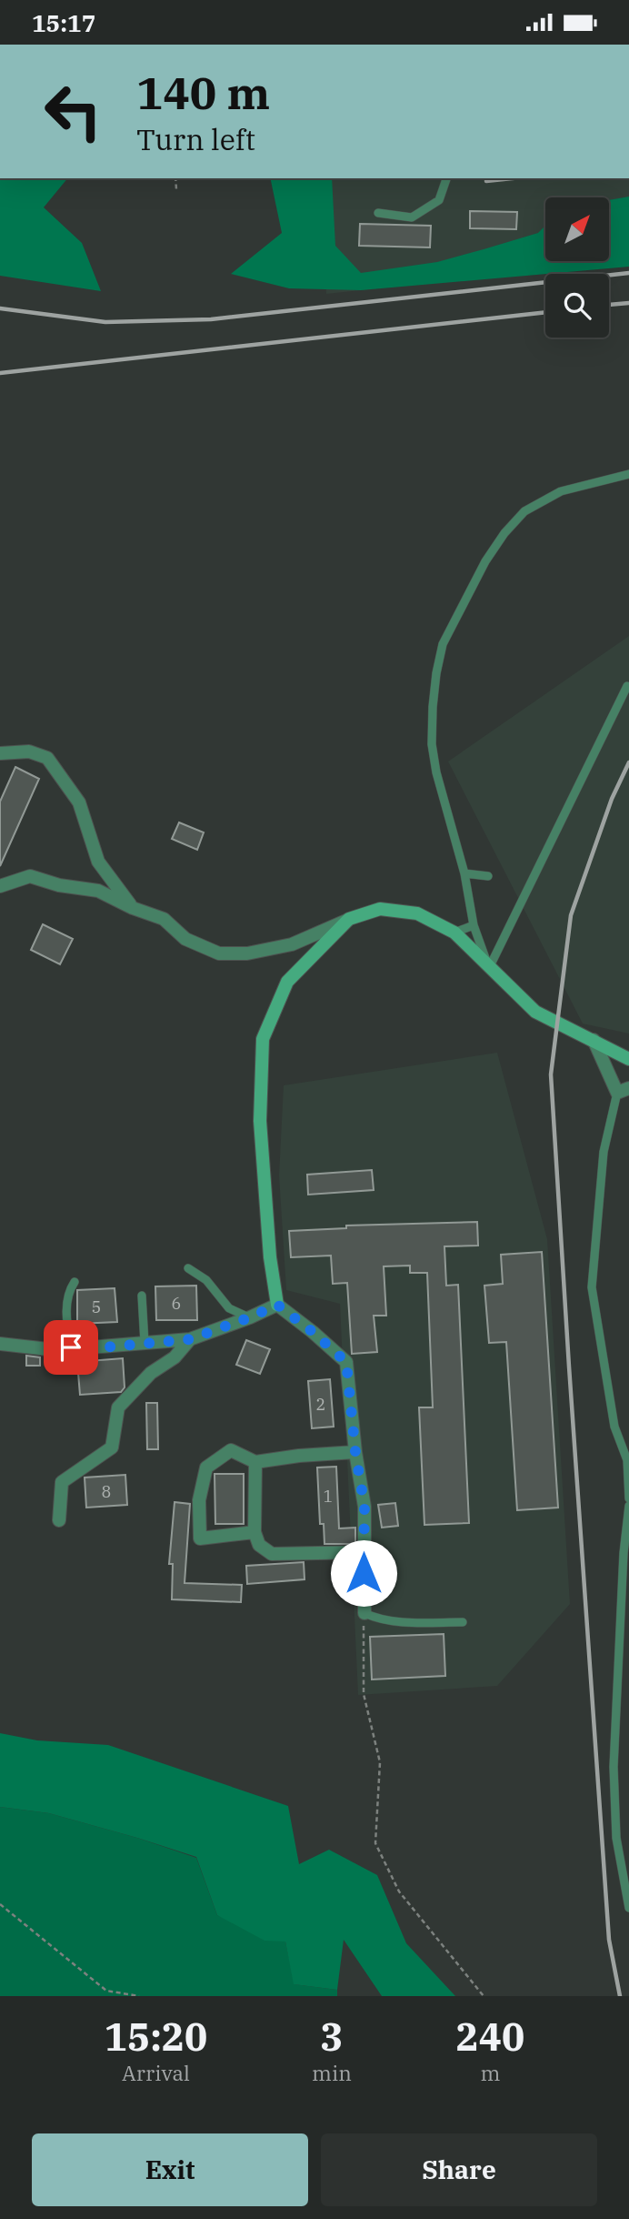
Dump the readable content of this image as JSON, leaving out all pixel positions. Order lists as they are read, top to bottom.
{
  "house_numbers": [
    "6",
    "5",
    "2",
    "8",
    "1"
  ],
  "north": "top right",
  "page": {
    "status": "15:17",
    "turn": ["140 m", "Turn left"],
    "eta": [
      "15:20",
      "Arrival",
      "3",
      "min",
      "240",
      "m"
    ],
    "buttons": ["Exit", "Share"]
  }
}
